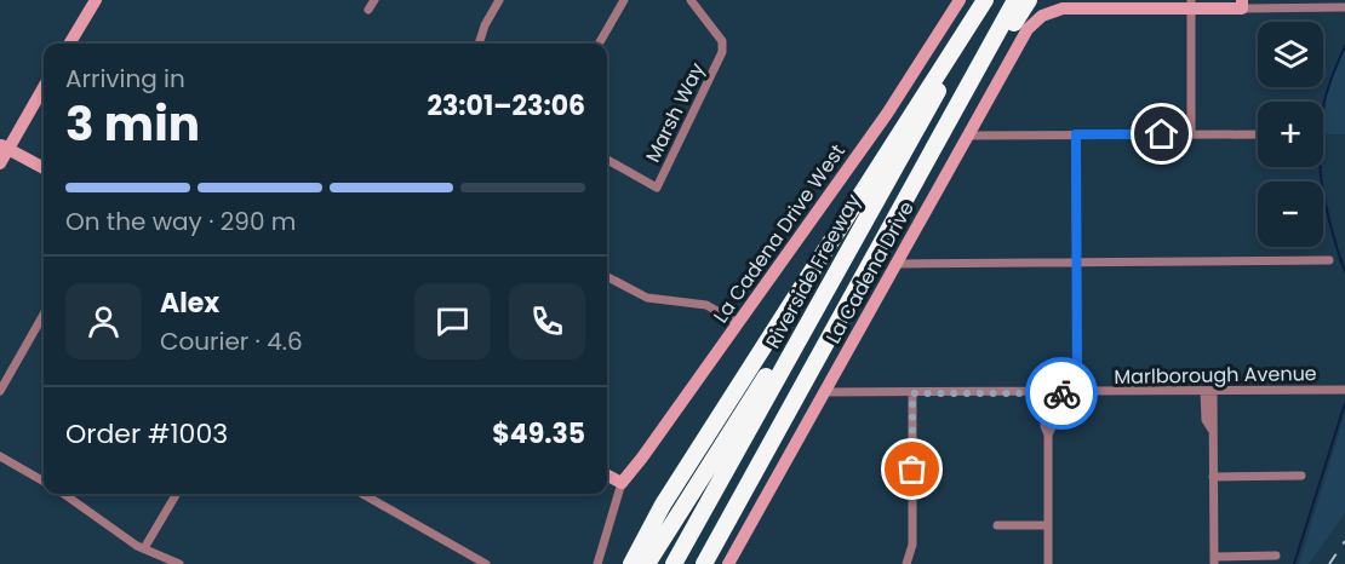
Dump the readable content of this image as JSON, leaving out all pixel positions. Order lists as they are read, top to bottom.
{
  "streets": {
    "highway": ["Riverside Freeway"],
    "street": [
      "Marsh Way",
      "La Cadena Drive West",
      "La Cadena Drive",
      "Marlborough Avenue"
    ]
  },
  "crossings": [
    ["La Cadena Drive", "Marlborough Avenue"]
  ],
  "page": {
    "map_buttons": ["+", "−"],
    "heading": ["3 min", "Arriving in", "23:01–23:06"],
    "panel": [
      "Alex",
      "Courier · 4.6",
      "Order #1003",
      "$49.35"
    ],
    "bar": "On the way · 290 m"
  }
}
